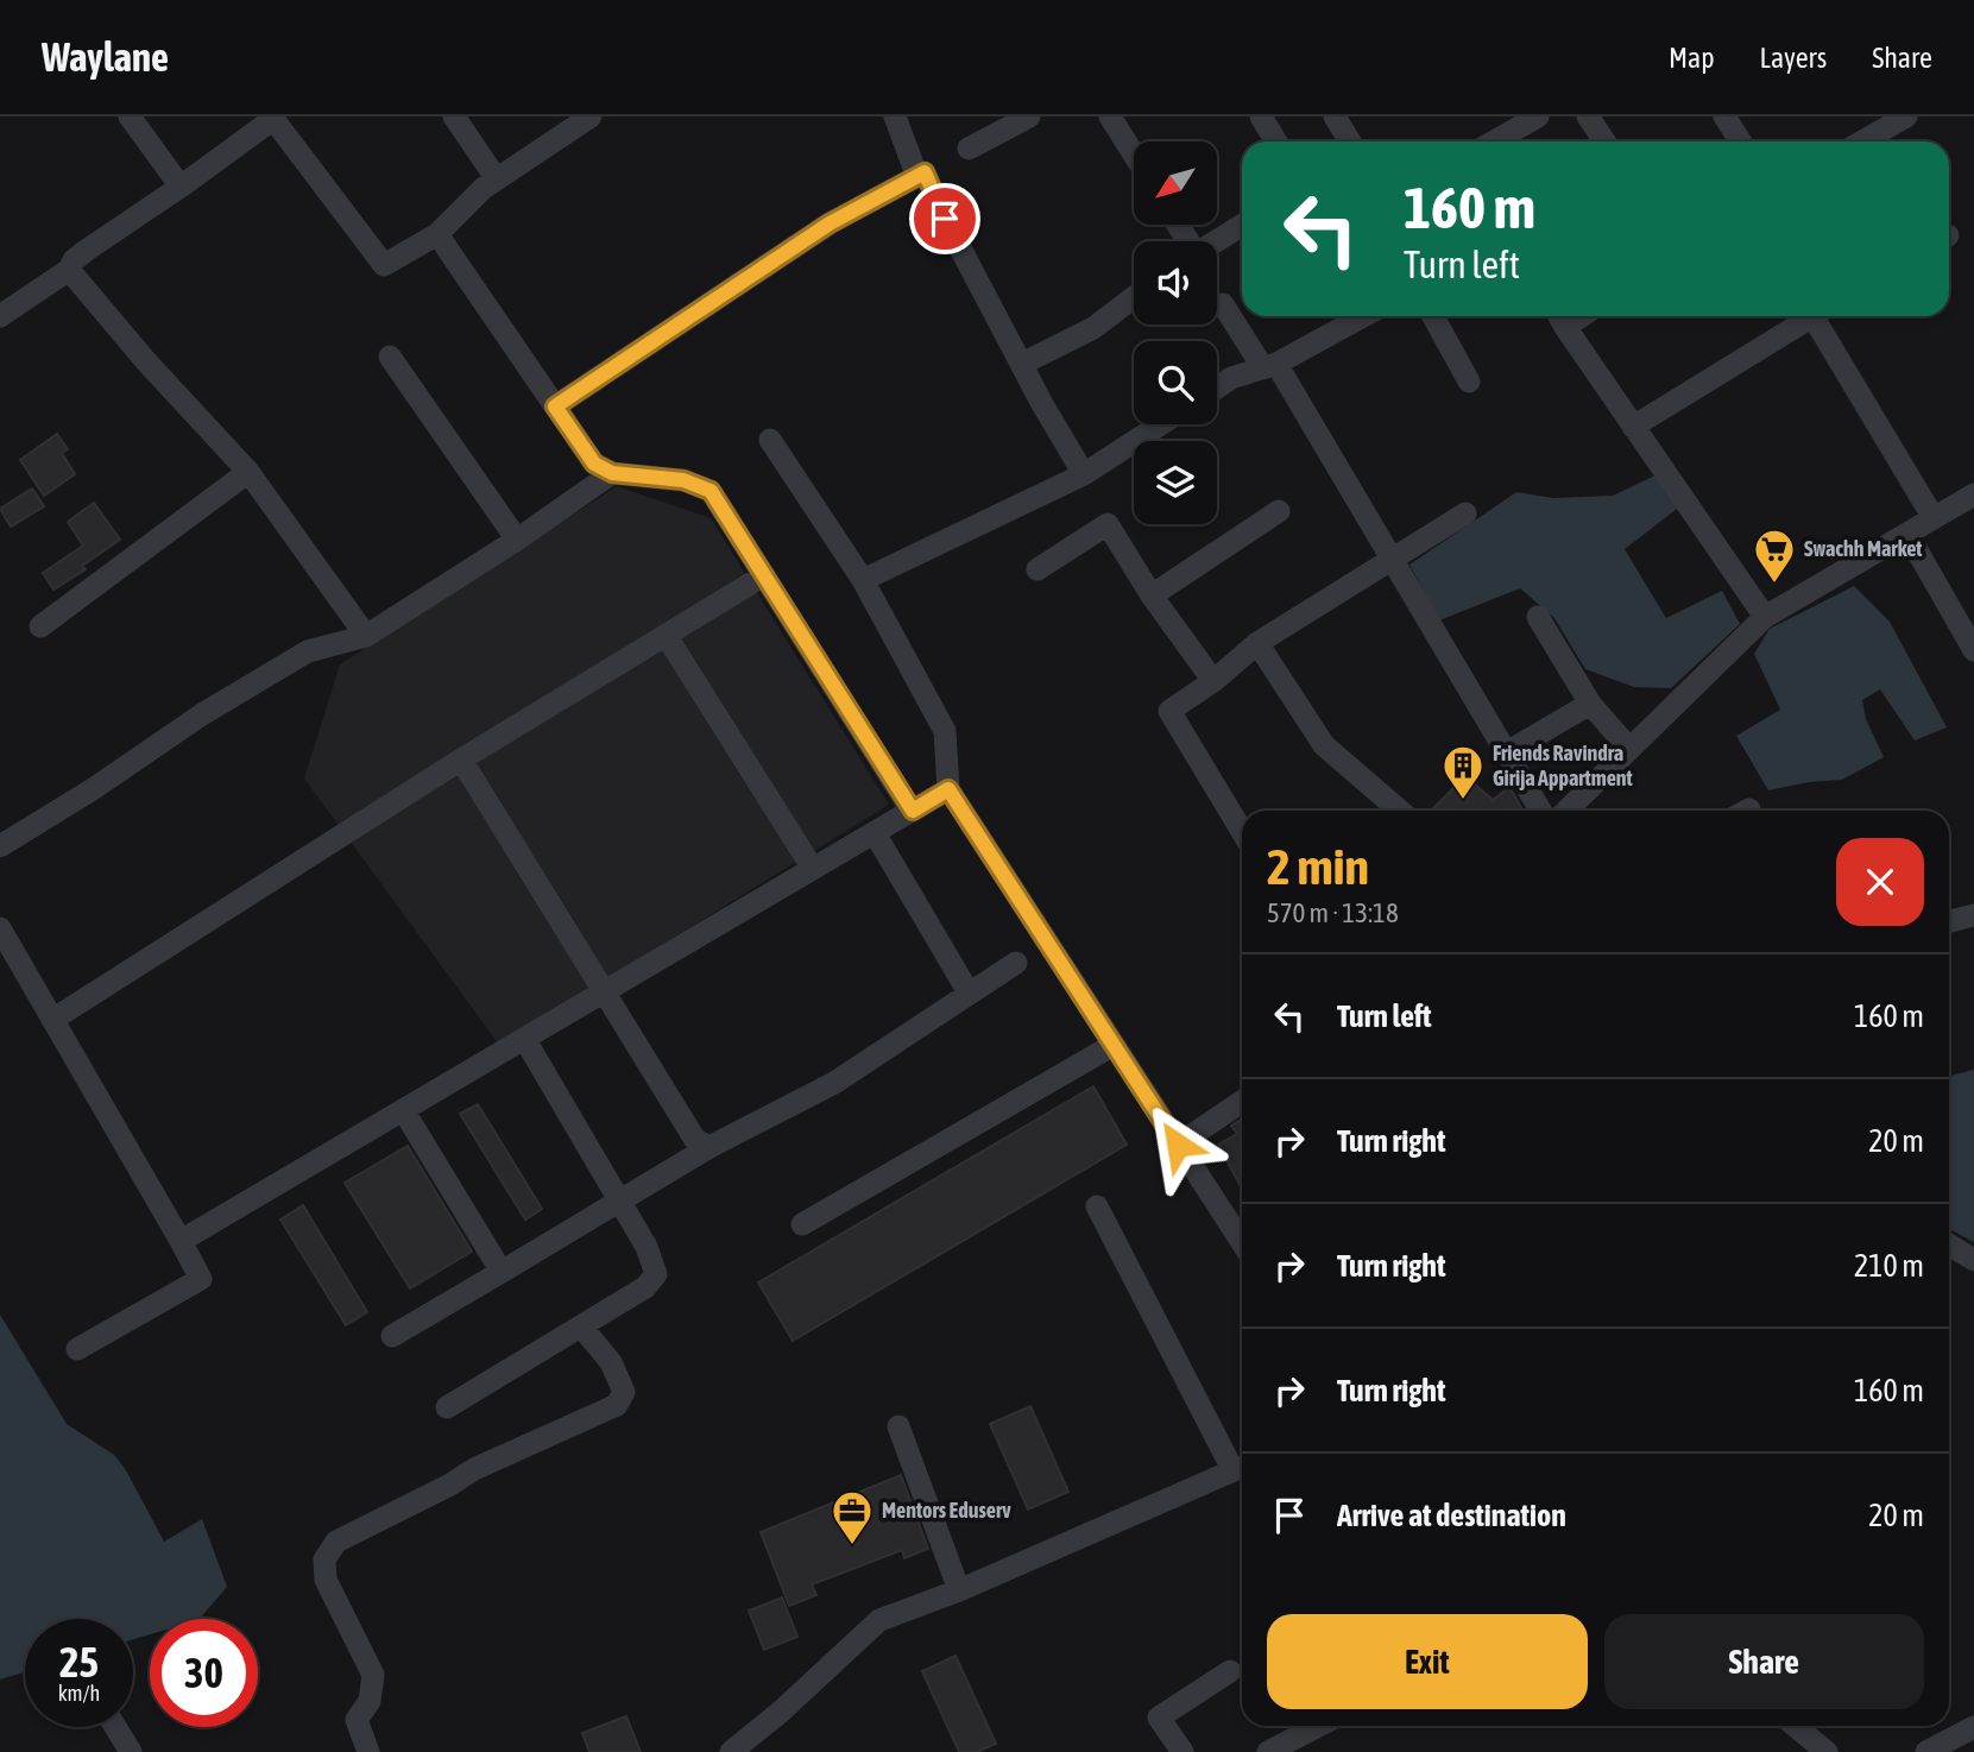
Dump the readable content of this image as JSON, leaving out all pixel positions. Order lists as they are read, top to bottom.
{
  "places": {
    "supermarket": ["Swachh Market"],
    "building": ["Friends Ravindra Girija Appartment"],
    "office": ["Mentors Eduserv"]
  },
  "north": "bottom left",
  "page": {
    "header": "Waylane",
    "nav": ["Map", "Layers", "Share"],
    "turn": ["160 m", "Turn left"],
    "heading": ["2 min", "570 m · 13:18"],
    "list": [
      {
        "name": "Turn left",
        "value": "160 m"
      },
      {
        "name": "Turn right",
        "value": "20 m"
      },
      {
        "name": "Turn right",
        "value": "210 m"
      },
      {
        "name": "Turn right",
        "value": "160 m"
      },
      {
        "name": "Arrive at destination",
        "value": "20 m"
      }
    ],
    "buttons": ["Exit", "Share"],
    "speed": "25 km/h",
    "limit": "30"
  }
}
